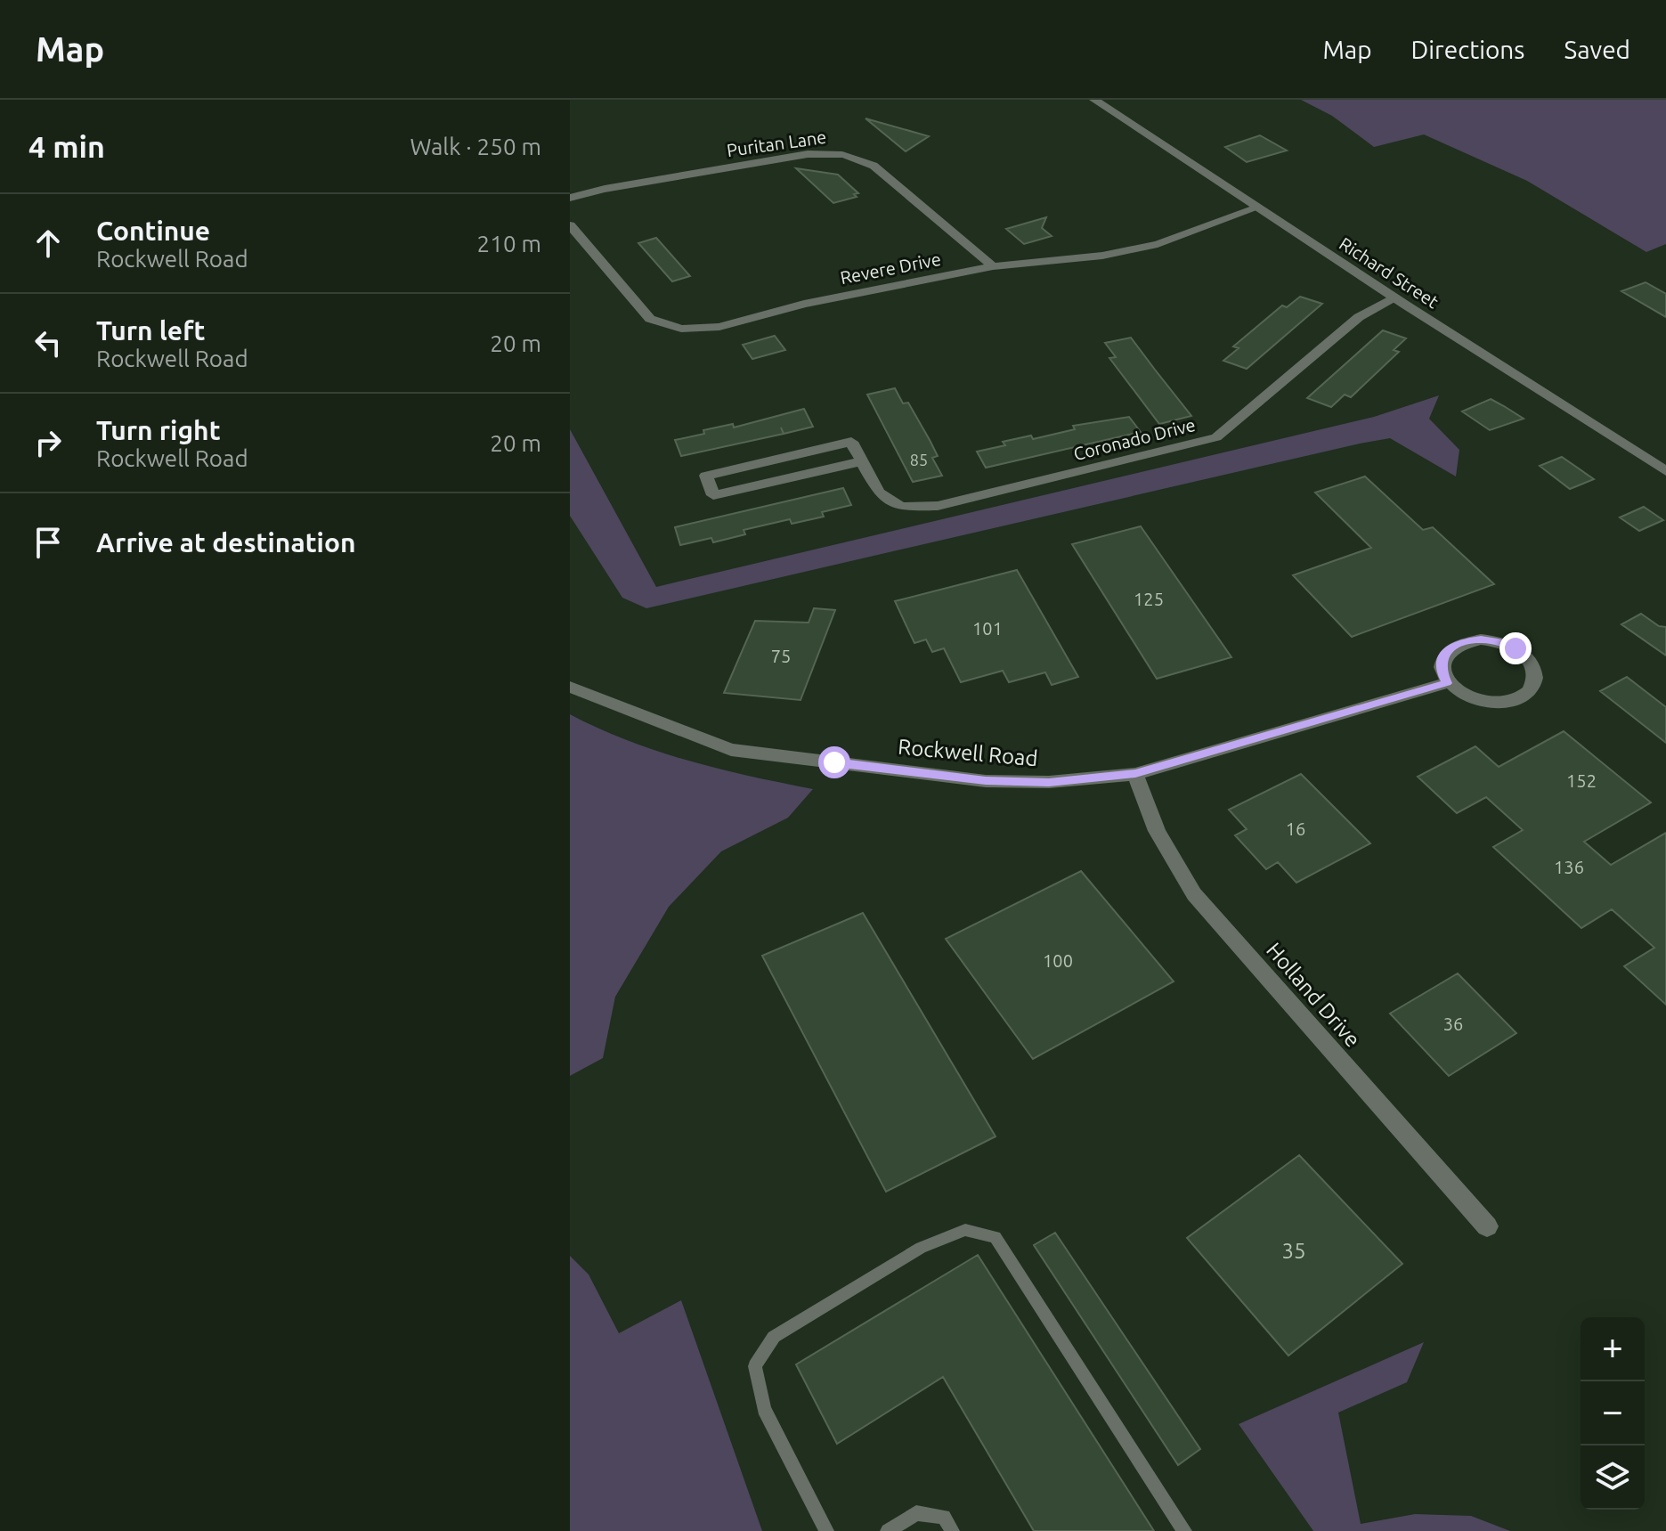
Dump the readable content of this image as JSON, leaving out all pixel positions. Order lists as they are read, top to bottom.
{
  "streets": {
    "street": [
      "Puritan Lane",
      "Revere Drive",
      "Richard Street",
      "Coronado Drive",
      "Rockwell Road",
      "Holland Drive"
    ]
  },
  "crossings": [
    ["Puritan Lane", "Revere Drive"],
    ["Revere Drive", "Richard Street"],
    ["Richard Street", "Coronado Drive"],
    ["Rockwell Road", "Holland Drive"]
  ],
  "house_numbers": [
    "85",
    "125",
    "101",
    "75",
    "152",
    "16",
    "136",
    "100",
    "36",
    "35"
  ],
  "page": {
    "header": "Map",
    "nav": ["Map", "Directions", "Saved"],
    "heading": ["4 min", "Walk · 250 m"],
    "list": [
      ["Continue", "Rockwell Road", "210 m"],
      ["Turn left", "Rockwell Road", "20 m"],
      ["Turn right", "Rockwell Road", "20 m"],
      "Arrive at destination"
    ],
    "map_buttons": ["+", "−"]
  }
}
